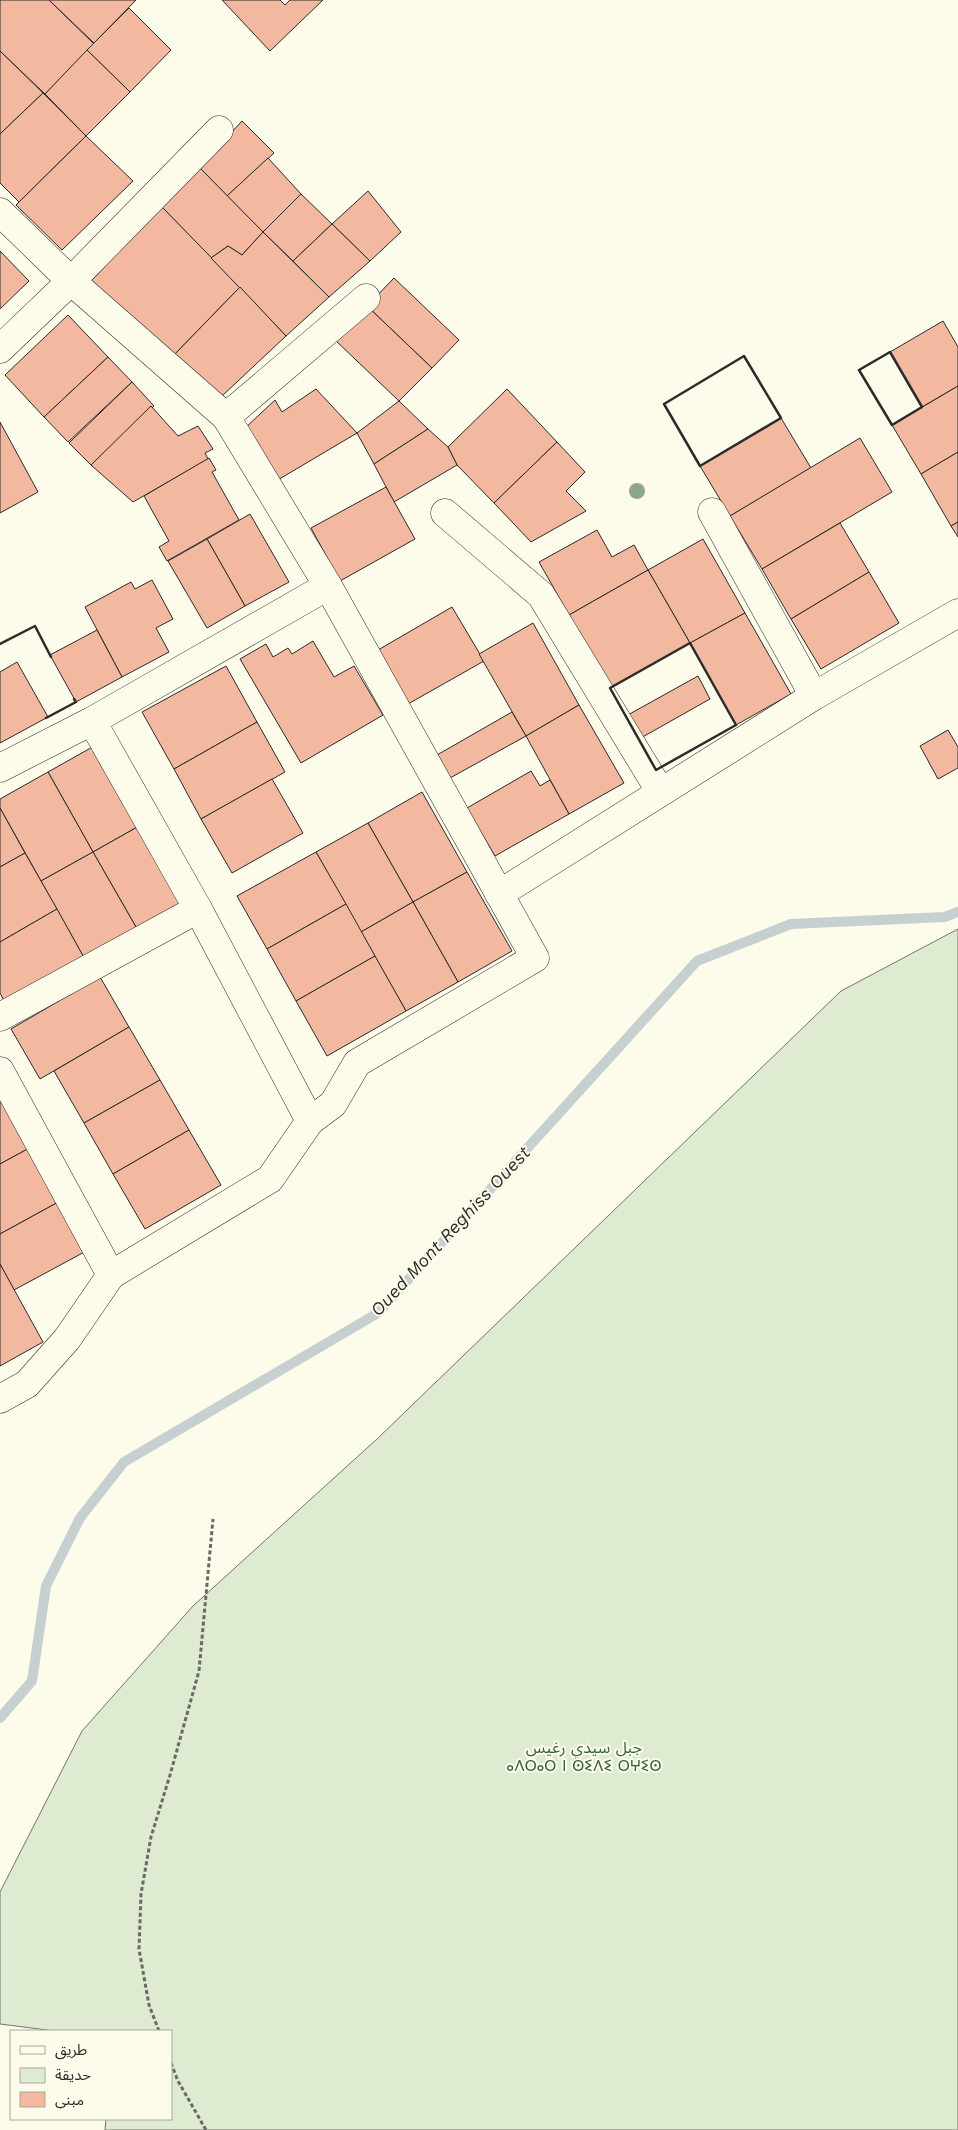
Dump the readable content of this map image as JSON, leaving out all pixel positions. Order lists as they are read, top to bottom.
{
  "water": ["Oued Mont Reghiss Ouest"],
  "parks": ["جبل سيدي رغيس ⴰⴷⵔⴰⵔ ⵏ ⵙⵉⴷⵉ ⵔⵖⵉⵙ"],
  "legend": ["طريق", "حديقة", "مبنى"]
}
